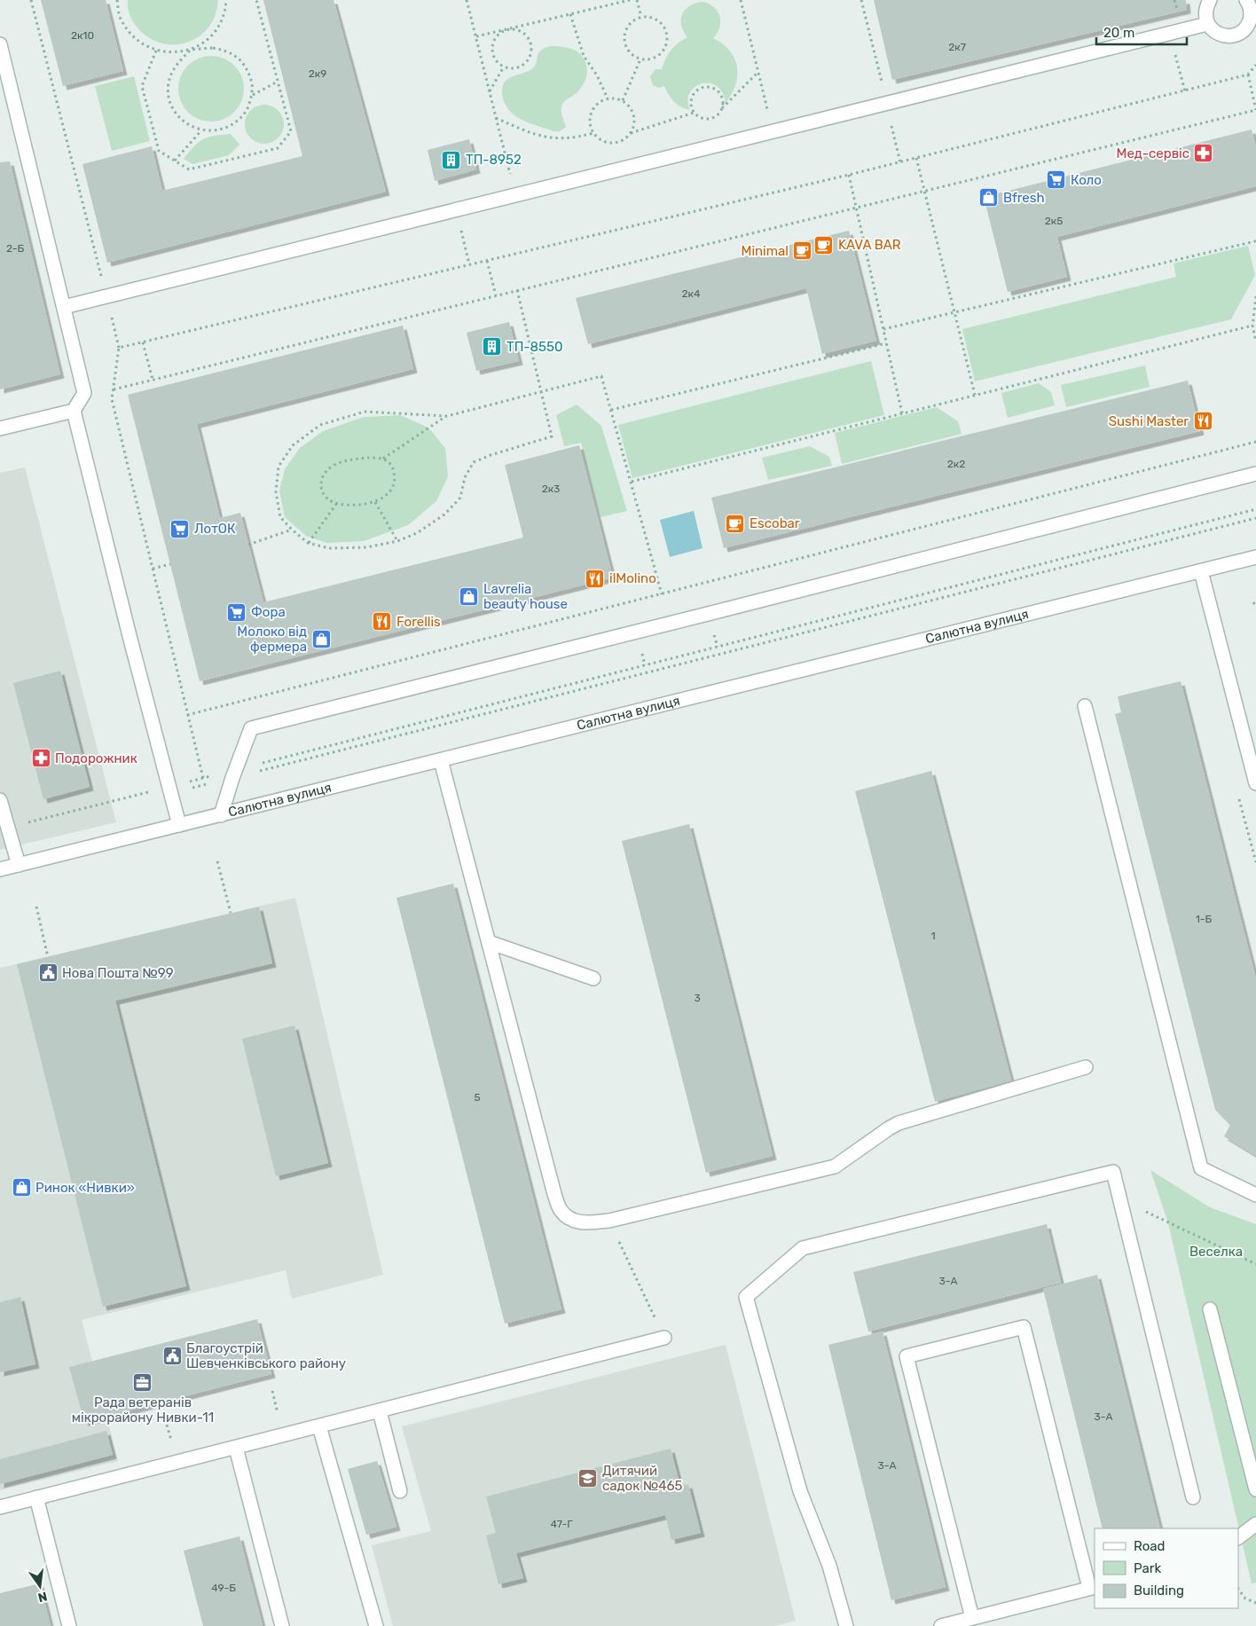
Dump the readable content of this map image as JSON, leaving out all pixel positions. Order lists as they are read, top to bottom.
{
  "streets": {
    "street": ["Салютна вулиця"]
  },
  "parks": ["Веселка"],
  "places": {
    "pharmacy": ["Мед-сервіс", "Подорожник"],
    "building": ["ТП-8952", "ТП-8550"],
    "supermarket": ["Коло", "ЛотОК", "Фора"],
    "shop": [
      "Bfresh",
      "Lavrelia beauty house",
      "Молоко від фермера",
      "Ринок «Нивки»"
    ],
    "cafe": ["KAVA BAR", "Minimal", "Escobar"],
    "restaurant": ["Sushi Master", "ilMolino", "Forellis"],
    "public building": ["Нова Пошта №99", "Благоустрій Шевченківського району"],
    "office": ["Рада ветеранів мікрорайону Нивки-11"],
    "school or university": ["Дитячий садок №465"]
  },
  "house_numbers": [
    "2к10",
    "2к7",
    "2к9",
    "2к5",
    "2-Б",
    "2к4",
    "2к2",
    "2к3",
    "1-Б",
    "1",
    "3",
    "5",
    "3-А",
    "3-А",
    "3-А",
    "47-Г",
    "49-Б"
  ],
  "legend": ["Road", "Park", "Building"],
  "scale_bar": "20 m",
  "north": "bottom"
}
